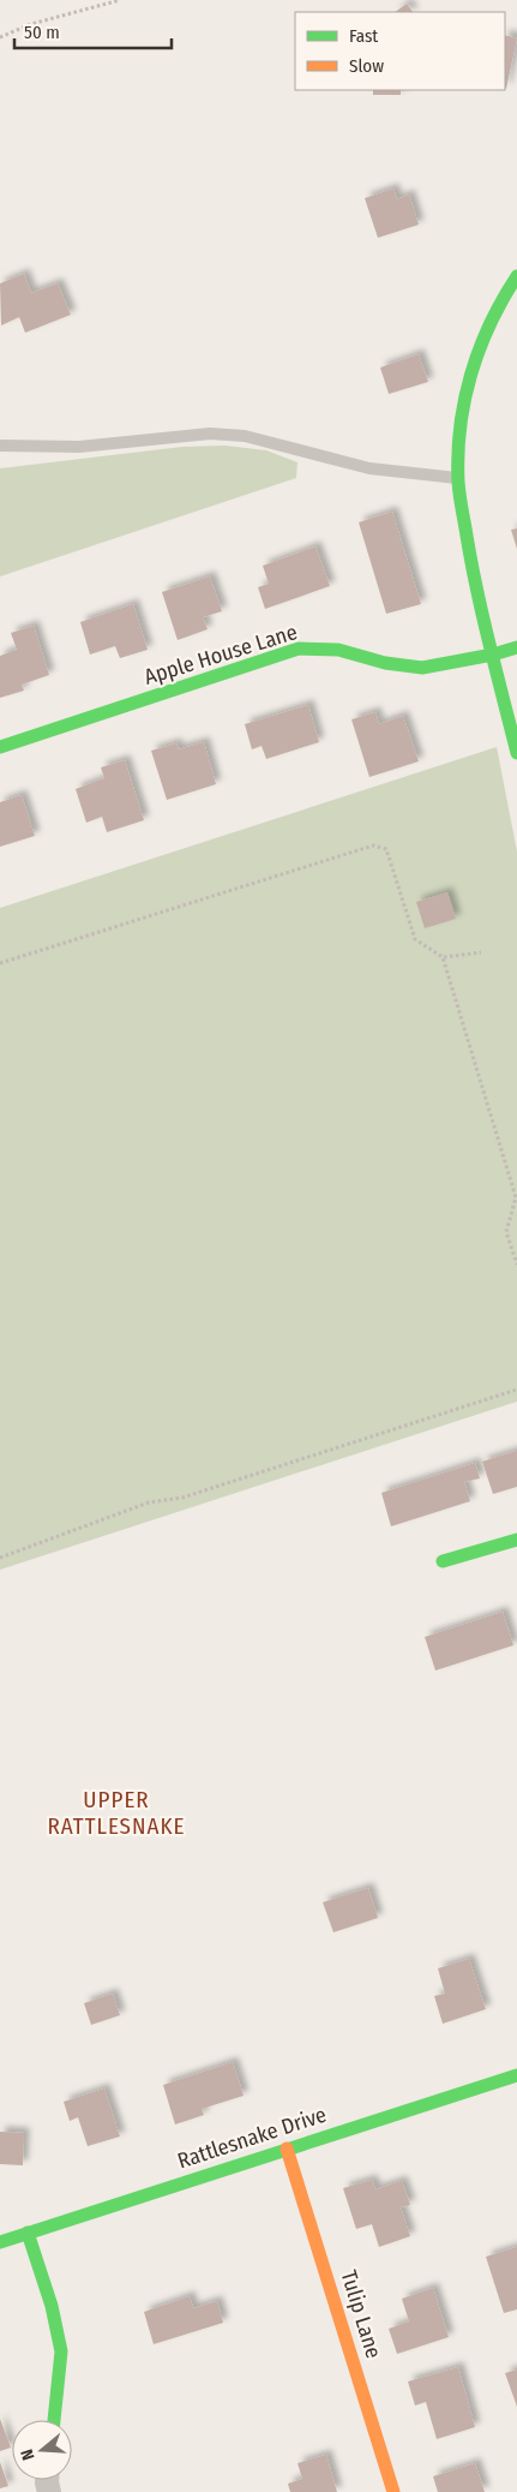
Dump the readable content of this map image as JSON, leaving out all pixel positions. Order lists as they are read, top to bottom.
{
  "streets": {
    "street": ["Apple House Lane", "Rattlesnake Drive", "Tulip Lane"]
  },
  "crossings": [
    ["Rattlesnake Drive", "Tulip Lane"]
  ],
  "districts": ["UPPER RATTLESNAKE"],
  "legend": ["Fast", "Slow"],
  "scale_bar": "50 m",
  "north": "left"
}
